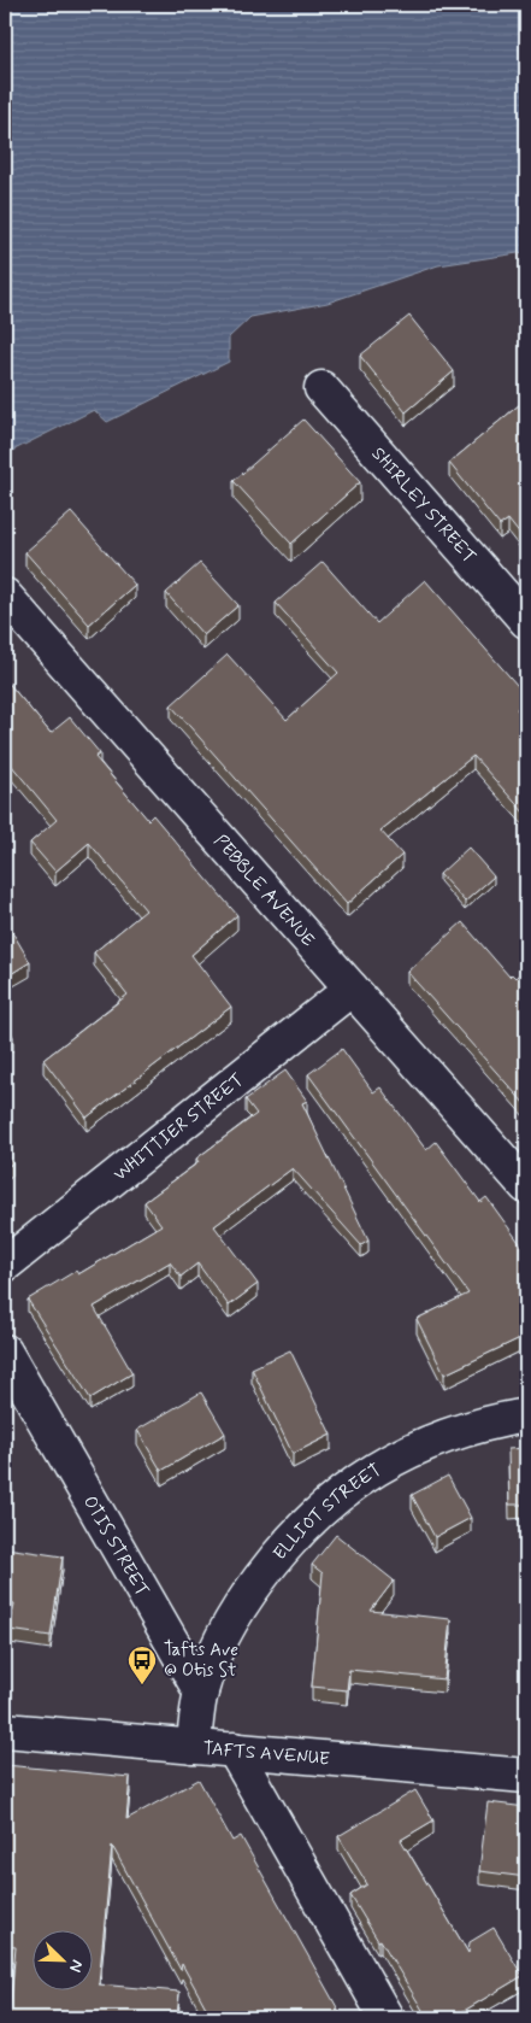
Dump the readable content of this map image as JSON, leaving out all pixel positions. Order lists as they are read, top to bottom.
{
  "streets": {
    "street": [
      "SHIRLEY STREET",
      "PEBBLE AVENUE",
      "WHITTIER STREET",
      "ELLIOT STREET",
      "OTIS STREET",
      "TAFTS AVENUE"
    ]
  },
  "crossings": [
    ["PEBBLE AVENUE", "WHITTIER STREET"],
    ["ELLIOT STREET", "OTIS STREET"]
  ],
  "places": {
    "bus stop": ["Tafts Ave @ Otis St"]
  },
  "north": "bottom right"
}
